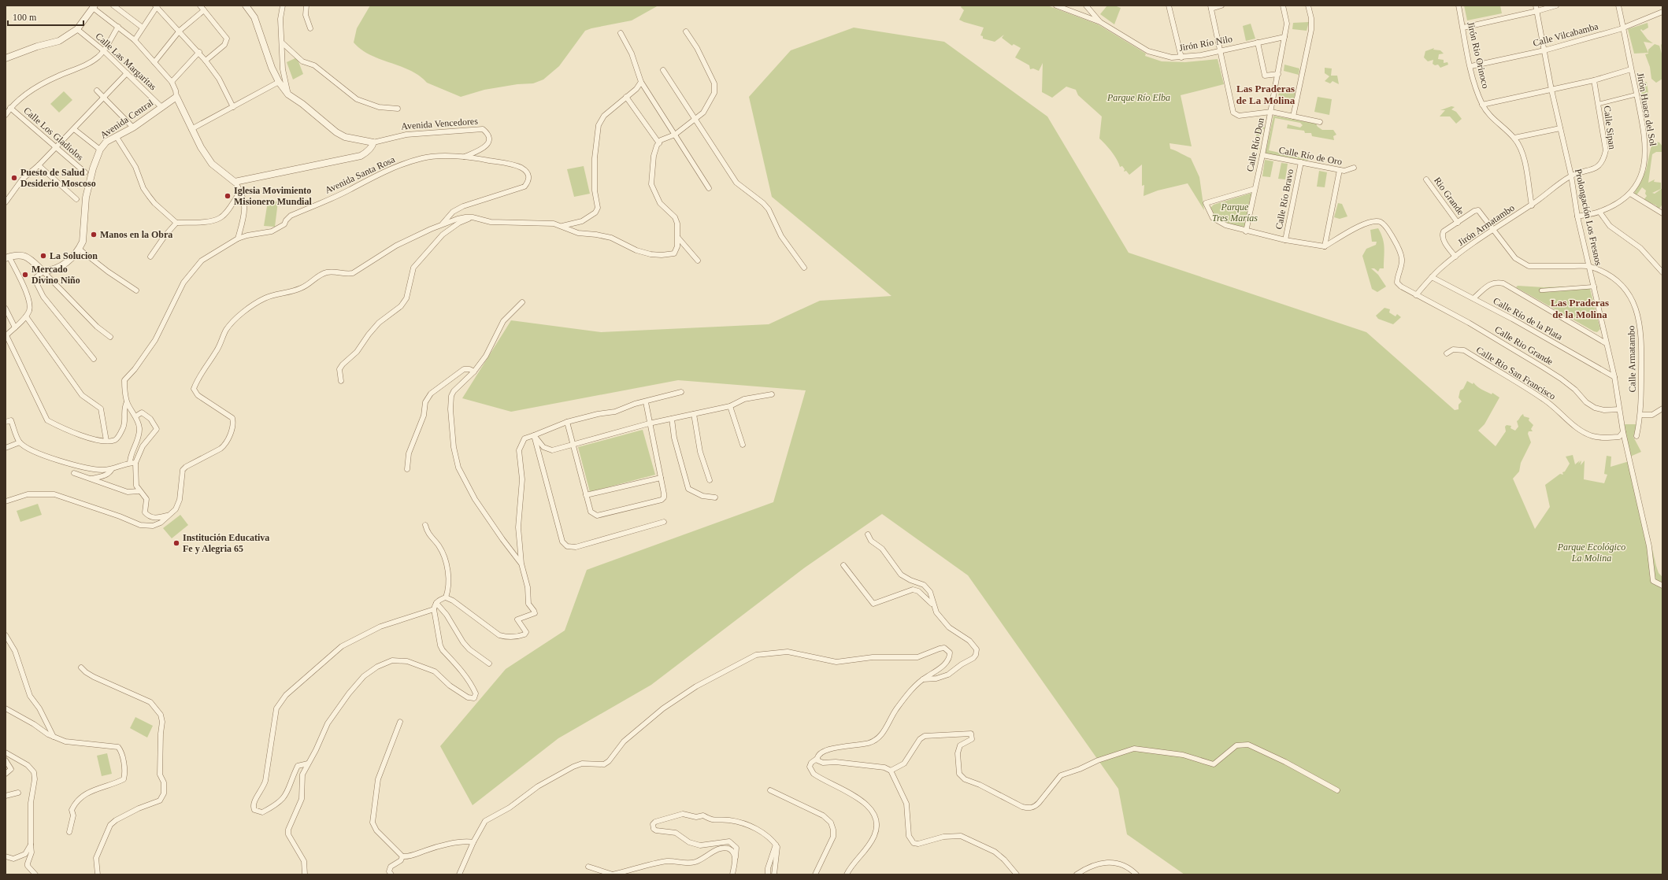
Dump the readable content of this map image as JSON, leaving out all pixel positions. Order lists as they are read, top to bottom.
{
  "streets": {
    "street": [
      "Calle Vilcabamba",
      "Jirón Río Nilo",
      "Jirón Rio Orinoco",
      "Calle Las Margaritas",
      "Jirón Huaca del Sol",
      "Avenida Central",
      "Avenida Vencedores",
      "Calle Sipan",
      "Calle Los Gladiolos",
      "Calle Río Don",
      "Calle Río de Oro",
      "Avenida Santa Rosa",
      "Rio Grande",
      "Calle Río Bravo",
      "Prolongación Los Fresnos",
      "Jirón Armatambo",
      "Calle Río de la Plata",
      "Calle Rio Grande",
      "Calle Armatambo",
      "Calle Rio San Francisco"
    ]
  },
  "crossings": [
    ["Calle Vilcabamba", "Jirón Rio Orinoco"],
    ["Calle Vilcabamba", "Jirón Huaca del Sol"],
    ["Calle Vilcabamba", "Prolongación Los Fresnos"],
    ["Jirón Río Nilo", "Calle Río Don"],
    ["Jirón Rio Orinoco", "Jirón Armatambo"],
    ["Calle Las Margaritas", "Avenida Central"],
    ["Jirón Huaca del Sol", "Prolongación Los Fresnos"],
    ["Avenida Vencedores", "Avenida Santa Rosa"],
    ["Calle Sipan", "Prolongación Los Fresnos"],
    ["Calle Sipan", "Jirón Armatambo"],
    ["Calle Río Don", "Calle Río de Oro"],
    ["Calle Río de Oro", "Calle Río Bravo"],
    ["Prolongación Los Fresnos", "Jirón Armatambo"],
    ["Prolongación Los Fresnos", "Calle Río de la Plata"],
    ["Prolongación Los Fresnos", "Calle Rio Grande"],
    ["Prolongación Los Fresnos", "Calle Armatambo"],
    ["Prolongación Los Fresnos", "Calle Rio San Francisco"],
    ["Jirón Armatambo", "Calle Río de la Plata"],
    ["Jirón Armatambo", "Calle Rio Grande"]
  ],
  "districts": ["Las Praderas de La Molina", "Las Praderas de la Molina"],
  "parks": ["Parque Río Elba", "Parque Tres Marías", "Parque Ecológico La Molina"],
  "places": [
    "Puesto de Salud Desiderio Moscoso",
    "Iglesia Movimiento Misionero Mundial",
    "Manos en la Obra",
    "La Solucion",
    "Mercado Divino Niño",
    "Institución Educativa Fe y Alegria 65"
  ],
  "scale_bar": "100 m"
}
